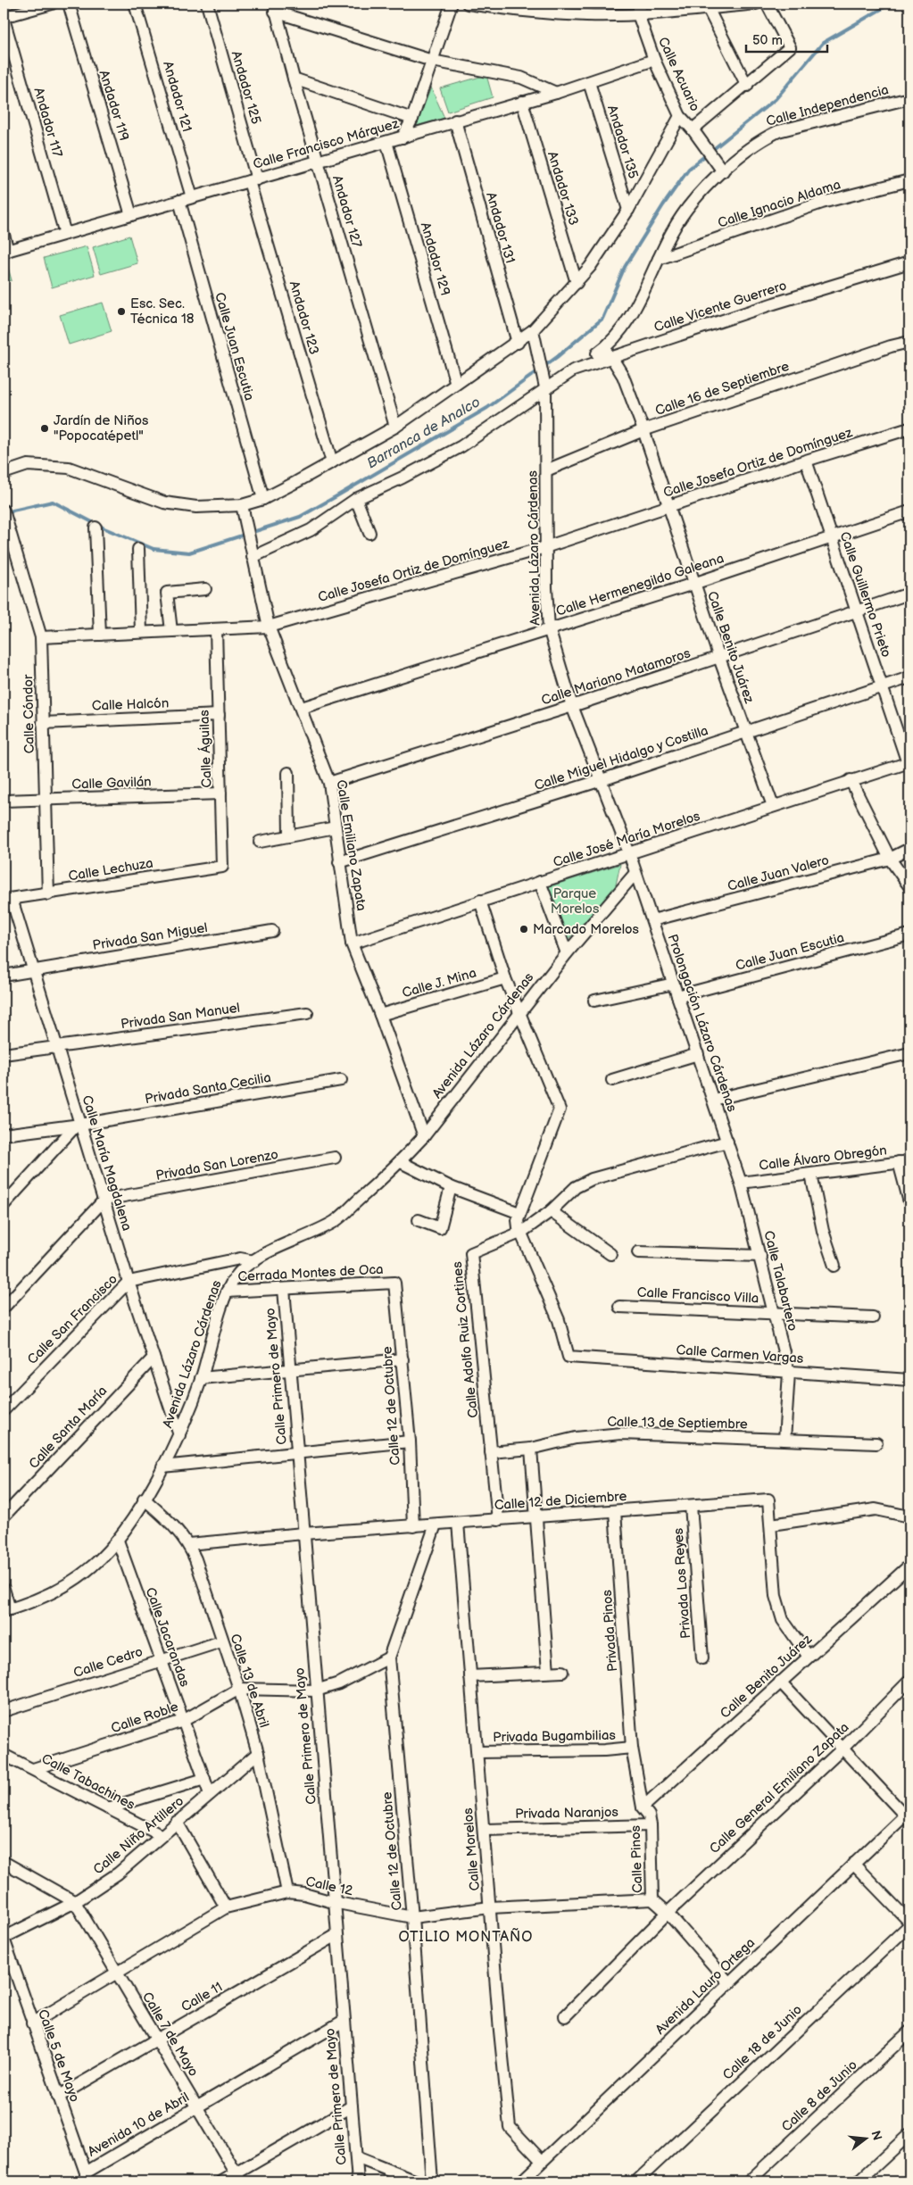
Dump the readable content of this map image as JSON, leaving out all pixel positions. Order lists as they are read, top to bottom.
{
  "streets": {
    "street": [
      "Calle Acuario",
      "Andador 125",
      "Andador 121",
      "Andador 119",
      "Calle Independencia",
      "Andador 117",
      "Andador 135",
      "Calle Francisco Márquez",
      "Andador 133",
      "Calle Ignacio Aldama",
      "Andador 127",
      "Andador 131",
      "Andador 129",
      "Calle Vicente Guerrero",
      "Andador 123",
      "Calle Juan Escutia",
      "Calle 16 de Septiembre",
      "Calle Josefa Ortiz de Domínguez",
      "Avenida Lázaro Cárdenas",
      "Calle Hermenegildo Galeana",
      "Calle Guillermo Prieto",
      "Calle Benito Juárez",
      "Calle Mariano Matamoros",
      "Calle Halcón",
      "Calle Cóndor",
      "Calle Águilas",
      "Calle Miguel Hidalgo y Costilla",
      "Calle Gavilán",
      "Calle José María Morelos",
      "Calle Emiliano Zapata",
      "Calle Lechuza",
      "Calle Juan Valero",
      "Privada San Miguel",
      "Calle J. Mina",
      "Privada San Manuel",
      "Prolongación Lázaro Cárdenas",
      "Privada Santa Cecilia",
      "Calle Álvaro Obregón",
      "Calle María Magdalena",
      "Privada San Lorenzo",
      "Cerrada Montes de Oca",
      "Calle Talabartero",
      "Calle Francisco Villa",
      "Calle San Francisco",
      "Calle Adolfo Ruiz Cortines",
      "Calle Carmen Vargas",
      "Calle Primero de Mayo",
      "Calle 12 de Octubre",
      "Calle 13 de Septiembre",
      "Calle Santa María",
      "Calle 12 de Diciembre",
      "Privada Los Reyes",
      "Privada Pinos",
      "Calle Jacarandas",
      "Calle Cedro",
      "Calle 13 de Abril",
      "Calle Roble",
      "Privada Bugambilias",
      "Calle Tabachines",
      "Calle General Emiliano Zapata",
      "Privada Naranjos",
      "Calle Niño Artillero",
      "Calle Morelos",
      "Calle Pinos",
      "Calle 12",
      "Avenida Lauro Ortega",
      "Calle 11",
      "Calle 7 de Mayo",
      "Calle 18 de Junio",
      "Calle 5 de Mayo",
      "Calle 8 de Junio",
      "Avenida 10 de Abril"
    ]
  },
  "crossings": [
    ["Calle Acuario", "Calle Independencia"],
    ["Calle Acuario", "Calle Francisco Márquez"],
    ["Andador 125", "Calle Francisco Márquez"],
    ["Andador 125", "Andador 123"],
    ["Andador 121", "Calle Francisco Márquez"],
    ["Andador 119", "Calle Francisco Márquez"],
    ["Calle Independencia", "Calle Ignacio Aldama"],
    ["Calle Independencia", "Calle Vicente Guerrero"],
    ["Calle Independencia", "Calle Benito Juárez"],
    ["Andador 117", "Calle Francisco Márquez"],
    ["Andador 135", "Calle Francisco Márquez"],
    ["Calle Francisco Márquez", "Andador 133"],
    ["Calle Francisco Márquez", "Andador 127"],
    ["Calle Francisco Márquez", "Andador 131"],
    ["Calle Francisco Márquez", "Andador 129"],
    ["Calle Francisco Márquez", "Andador 123"],
    ["Calle Francisco Márquez", "Calle Juan Escutia"],
    ["Calle Vicente Guerrero", "Avenida Lázaro Cárdenas"],
    ["Calle Vicente Guerrero", "Calle Benito Juárez"],
    ["Calle Vicente Guerrero", "Calle Emiliano Zapata"],
    ["Calle Juan Escutia", "Prolongación Lázaro Cárdenas"],
    ["Calle 16 de Septiembre", "Avenida Lázaro Cárdenas"],
    ["Calle 16 de Septiembre", "Calle Benito Juárez"],
    ["Calle Josefa Ortiz de Domínguez", "Avenida Lázaro Cárdenas"],
    ["Calle Josefa Ortiz de Domínguez", "Calle Guillermo Prieto"],
    ["Calle Josefa Ortiz de Domínguez", "Calle Benito Juárez"],
    ["Calle Josefa Ortiz de Domínguez", "Calle Cóndor"],
    ["Calle Josefa Ortiz de Domínguez", "Calle Águilas"],
    ["Calle Josefa Ortiz de Domínguez", "Calle Emiliano Zapata"],
    ["Avenida Lázaro Cárdenas", "Calle Hermenegildo Galeana"],
    ["Avenida Lázaro Cárdenas", "Calle Mariano Matamoros"],
    ["Avenida Lázaro Cárdenas", "Calle Miguel Hidalgo y Costilla"],
    ["Avenida Lázaro Cárdenas", "Calle José María Morelos"],
    ["Avenida Lázaro Cárdenas", "Calle Emiliano Zapata"],
    ["Avenida Lázaro Cárdenas", "Prolongación Lázaro Cárdenas"],
    ["Avenida Lázaro Cárdenas", "Calle María Magdalena"],
    ["Avenida Lázaro Cárdenas", "Cerrada Montes de Oca"],
    ["Avenida Lázaro Cárdenas", "Calle San Francisco"],
    ["Avenida Lázaro Cárdenas", "Calle Jacarandas"],
    ["Avenida Lázaro Cárdenas", "Calle 13 de Abril"],
    ["Calle Hermenegildo Galeana", "Calle Guillermo Prieto"],
    ["Calle Hermenegildo Galeana", "Calle Benito Juárez"],
    ["Calle Hermenegildo Galeana", "Calle Emiliano Zapata"],
    ["Calle Guillermo Prieto", "Calle Mariano Matamoros"],
    ["Calle Guillermo Prieto", "Calle Miguel Hidalgo y Costilla"],
    ["Calle Guillermo Prieto", "Calle José María Morelos"],
    ["Calle Benito Juárez", "Calle Mariano Matamoros"],
    ["Calle Benito Juárez", "Calle Miguel Hidalgo y Costilla"],
    ["Calle Benito Juárez", "Calle José María Morelos"],
    ["Calle Benito Juárez", "Calle Pinos"],
    ["Calle Mariano Matamoros", "Calle Emiliano Zapata"],
    ["Calle Halcón", "Calle Cóndor"],
    ["Calle Halcón", "Calle Águilas"],
    ["Calle Cóndor", "Calle Gavilán"],
    ["Calle Cóndor", "Calle Lechuza"],
    ["Calle Águilas", "Calle Gavilán"],
    ["Calle Águilas", "Calle Lechuza"],
    ["Calle Miguel Hidalgo y Costilla", "Calle Emiliano Zapata"],
    ["Calle José María Morelos", "Calle Emiliano Zapata"],
    ["Calle Emiliano Zapata", "Calle J. Mina"],
    ["Calle Lechuza", "Calle María Magdalena"],
    ["Calle Juan Valero", "Prolongación Lázaro Cárdenas"],
    ["Privada San Miguel", "Calle María Magdalena"],
    ["Privada San Manuel", "Calle María Magdalena"],
    ["Prolongación Lázaro Cárdenas", "Calle Álvaro Obregón"],
    ["Prolongación Lázaro Cárdenas", "Calle Talabartero"],
    ["Prolongación Lázaro Cárdenas", "Calle Adolfo Ruiz Cortines"],
    ["Privada Santa Cecilia", "Calle María Magdalena"],
    ["Calle Álvaro Obregón", "Calle Talabartero"],
    ["Calle María Magdalena", "Privada San Lorenzo"],
    ["Calle María Magdalena", "Calle San Francisco"],
    ["Calle María Magdalena", "Calle Santa María"],
    ["Cerrada Montes de Oca", "Calle Primero de Mayo"],
    ["Cerrada Montes de Oca", "Calle 12 de Octubre"],
    ["Calle Talabartero", "Calle Francisco Villa"],
    ["Calle Talabartero", "Calle Carmen Vargas"],
    ["Calle Talabartero", "Calle 13 de Septiembre"],
    ["Calle Adolfo Ruiz Cortines", "Calle Carmen Vargas"],
    ["Calle Adolfo Ruiz Cortines", "Calle 13 de Septiembre"],
    ["Calle Adolfo Ruiz Cortines", "Calle 12 de Diciembre"],
    ["Calle Primero de Mayo", "Calle 12 de Diciembre"],
    ["Calle Primero de Mayo", "Calle 12"],
    ["Calle Primero de Mayo", "Calle 11"],
    ["Calle Primero de Mayo", "Avenida 10 de Abril"],
    ["Calle 12 de Octubre", "Calle 12 de Diciembre"],
    ["Calle 12 de Octubre", "Calle 12"],
    ["Calle 12 de Diciembre", "Privada Los Reyes"],
    ["Calle 12 de Diciembre", "Privada Pinos"],
    ["Calle 12 de Diciembre", "Calle 13 de Abril"],
    ["Calle 12 de Diciembre", "Calle Morelos"],
    ["Privada Pinos", "Privada Bugambilias"],
    ["Privada Pinos", "Calle Pinos"],
    ["Calle Jacarandas", "Calle Cedro"],
    ["Calle Jacarandas", "Calle Roble"],
    ["Calle Jacarandas", "Calle Niño Artillero"],
    ["Calle Cedro", "Calle 13 de Abril"],
    ["Calle 13 de Abril", "Calle Roble"],
    ["Calle 13 de Abril", "Calle Niño Artillero"],
    ["Calle 13 de Abril", "Calle 12"],
    ["Calle Roble", "Calle Tabachines"],
    ["Privada Bugambilias", "Calle Morelos"],
    ["Privada Bugambilias", "Calle Pinos"],
    ["Calle Tabachines", "Calle Niño Artillero"],
    ["Calle General Emiliano Zapata", "Calle Pinos"],
    ["Privada Naranjos", "Calle Morelos"],
    ["Privada Naranjos", "Calle Pinos"],
    ["Calle Niño Artillero", "Calle 7 de Mayo"],
    ["Calle Niño Artillero", "Calle 5 de Mayo"],
    ["Calle Morelos", "Calle 12"],
    ["Calle Morelos", "Avenida Lauro Ortega"],
    ["Calle Pinos", "Calle 12"],
    ["Calle 12", "Calle 7 de Mayo"],
    ["Calle 12", "Calle 5 de Mayo"],
    ["Calle 11", "Calle 7 de Mayo"],
    ["Calle 11", "Calle 5 de Mayo"],
    ["Calle 7 de Mayo", "Avenida 10 de Abril"],
    ["Calle 5 de Mayo", "Avenida 10 de Abril"]
  ],
  "districts": ["OTILIO MONTAÑO"],
  "water": ["Barranca de Analco"],
  "parks": ["Parque Morelos"],
  "places": ["Esc. Sec. Técnica 18", "Jardín de Niños \"Popocatépetl\"", "Marcado Morelos"],
  "scale_bar": "50 m",
  "north": "right"
}
